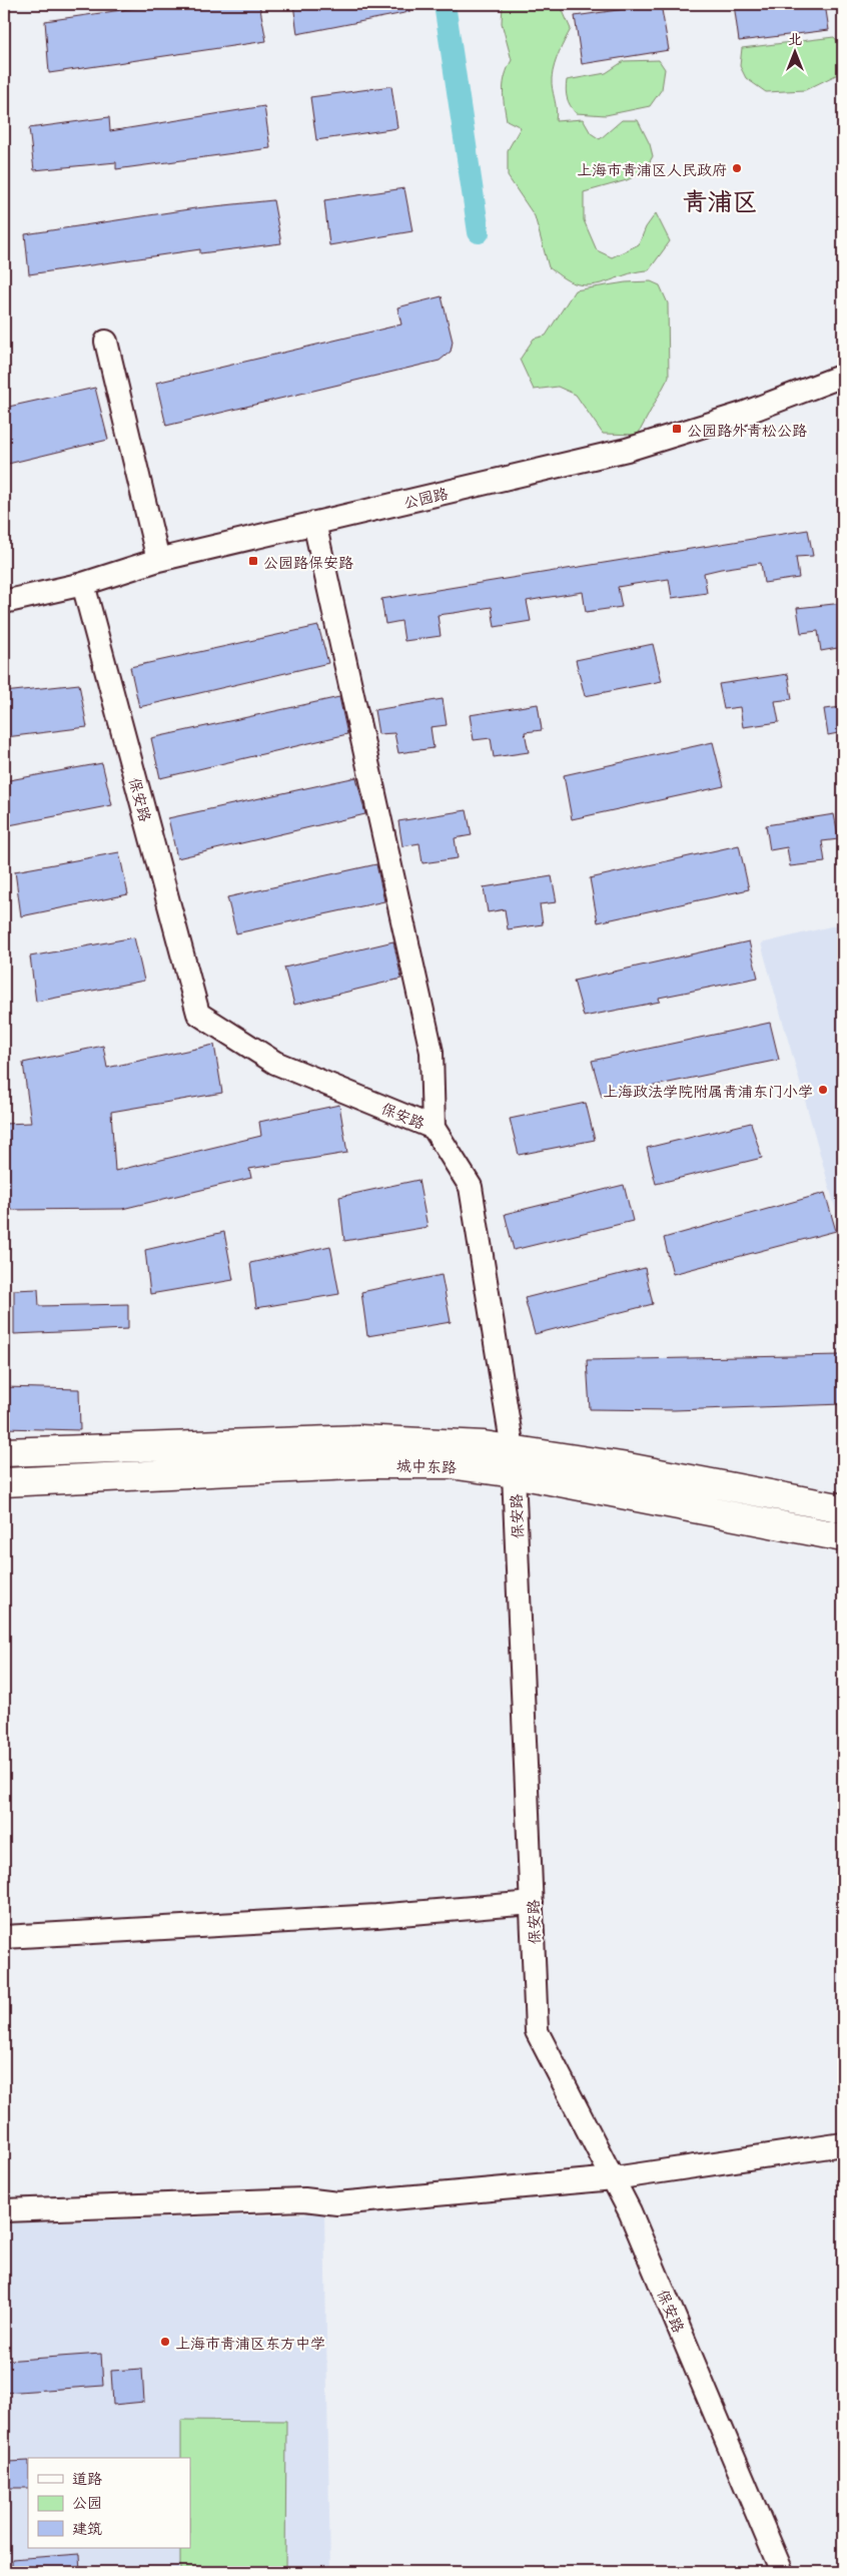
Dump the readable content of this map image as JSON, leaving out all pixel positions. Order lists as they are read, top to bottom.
{
  "streets": {
    "main road": ["城中东路"],
    "street": ["公园路", "保安路"]
  },
  "crossings": [
    ["公园路", "保安路"],
    ["保安路", "城中东路"]
  ],
  "districts": ["青浦区"],
  "places": {
    "other": ["上海市青浦区人民政府", "上海政法学院附属青浦东门小学", "上海市青浦区东方中学"],
    "transit": ["公园路外青松公路", "公园路保安路"]
  },
  "legend": ["道路", "公园", "建筑"],
  "north": "top"
}
